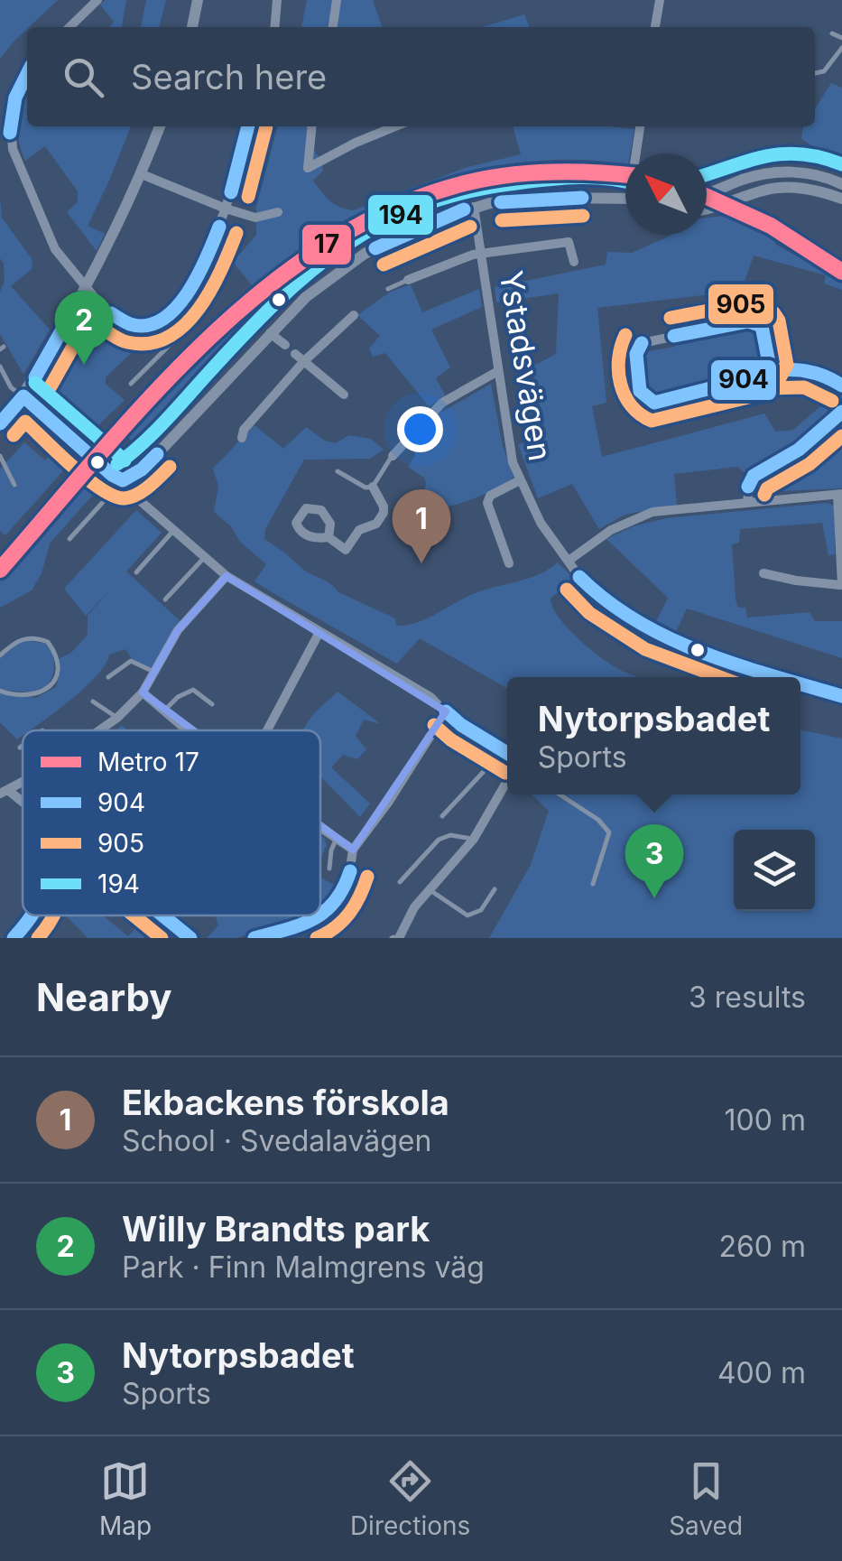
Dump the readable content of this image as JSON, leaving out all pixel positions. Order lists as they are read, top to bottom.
{
  "streets": {
    "street": ["Ystadsvägen"]
  },
  "lines": [
    "transit line 904",
    "transit line 905",
    "transit line 194",
    "metro line 17"
  ],
  "legend": [
    "Metro 17",
    "904",
    "905",
    "194"
  ],
  "north": "top left",
  "page": {
    "search": "Search here",
    "pins": ["2", "1", "3"],
    "popup": ["Nytorpsbadet", "Sports"],
    "heading": ["Nearby", "3 results"],
    "list": [
      {
        "mark": "1",
        "name": "Ekbackens förskola",
        "note": "School · Svedalavägen",
        "value": "100 m"
      },
      {
        "mark": "2",
        "name": "Willy Brandts park",
        "note": "Park · Finn Malmgrens väg",
        "value": "260 m"
      },
      {
        "mark": "3",
        "name": "Nytorpsbadet",
        "note": "Sports",
        "value": "400 m"
      }
    ],
    "nav": ["Map", "Directions", "Saved"]
  }
}
